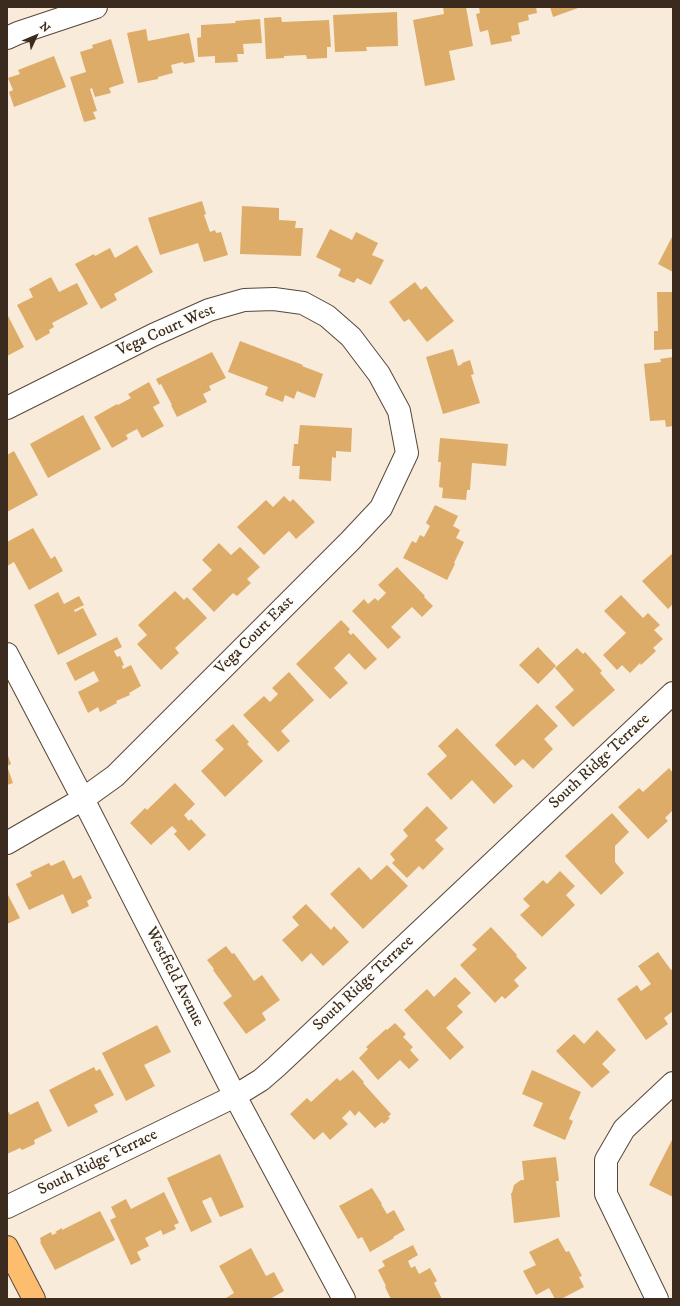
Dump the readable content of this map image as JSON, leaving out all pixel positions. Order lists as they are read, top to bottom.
{
  "streets": {
    "street": [
      "Vega Court West",
      "Vega Court East",
      "South Ridge Terrace",
      "Westfield Avenue"
    ]
  },
  "crossings": [
    ["Vega Court West", "Vega Court East"],
    ["Vega Court East", "Westfield Avenue"],
    ["South Ridge Terrace", "Westfield Avenue"]
  ],
  "north": "top right"
}
